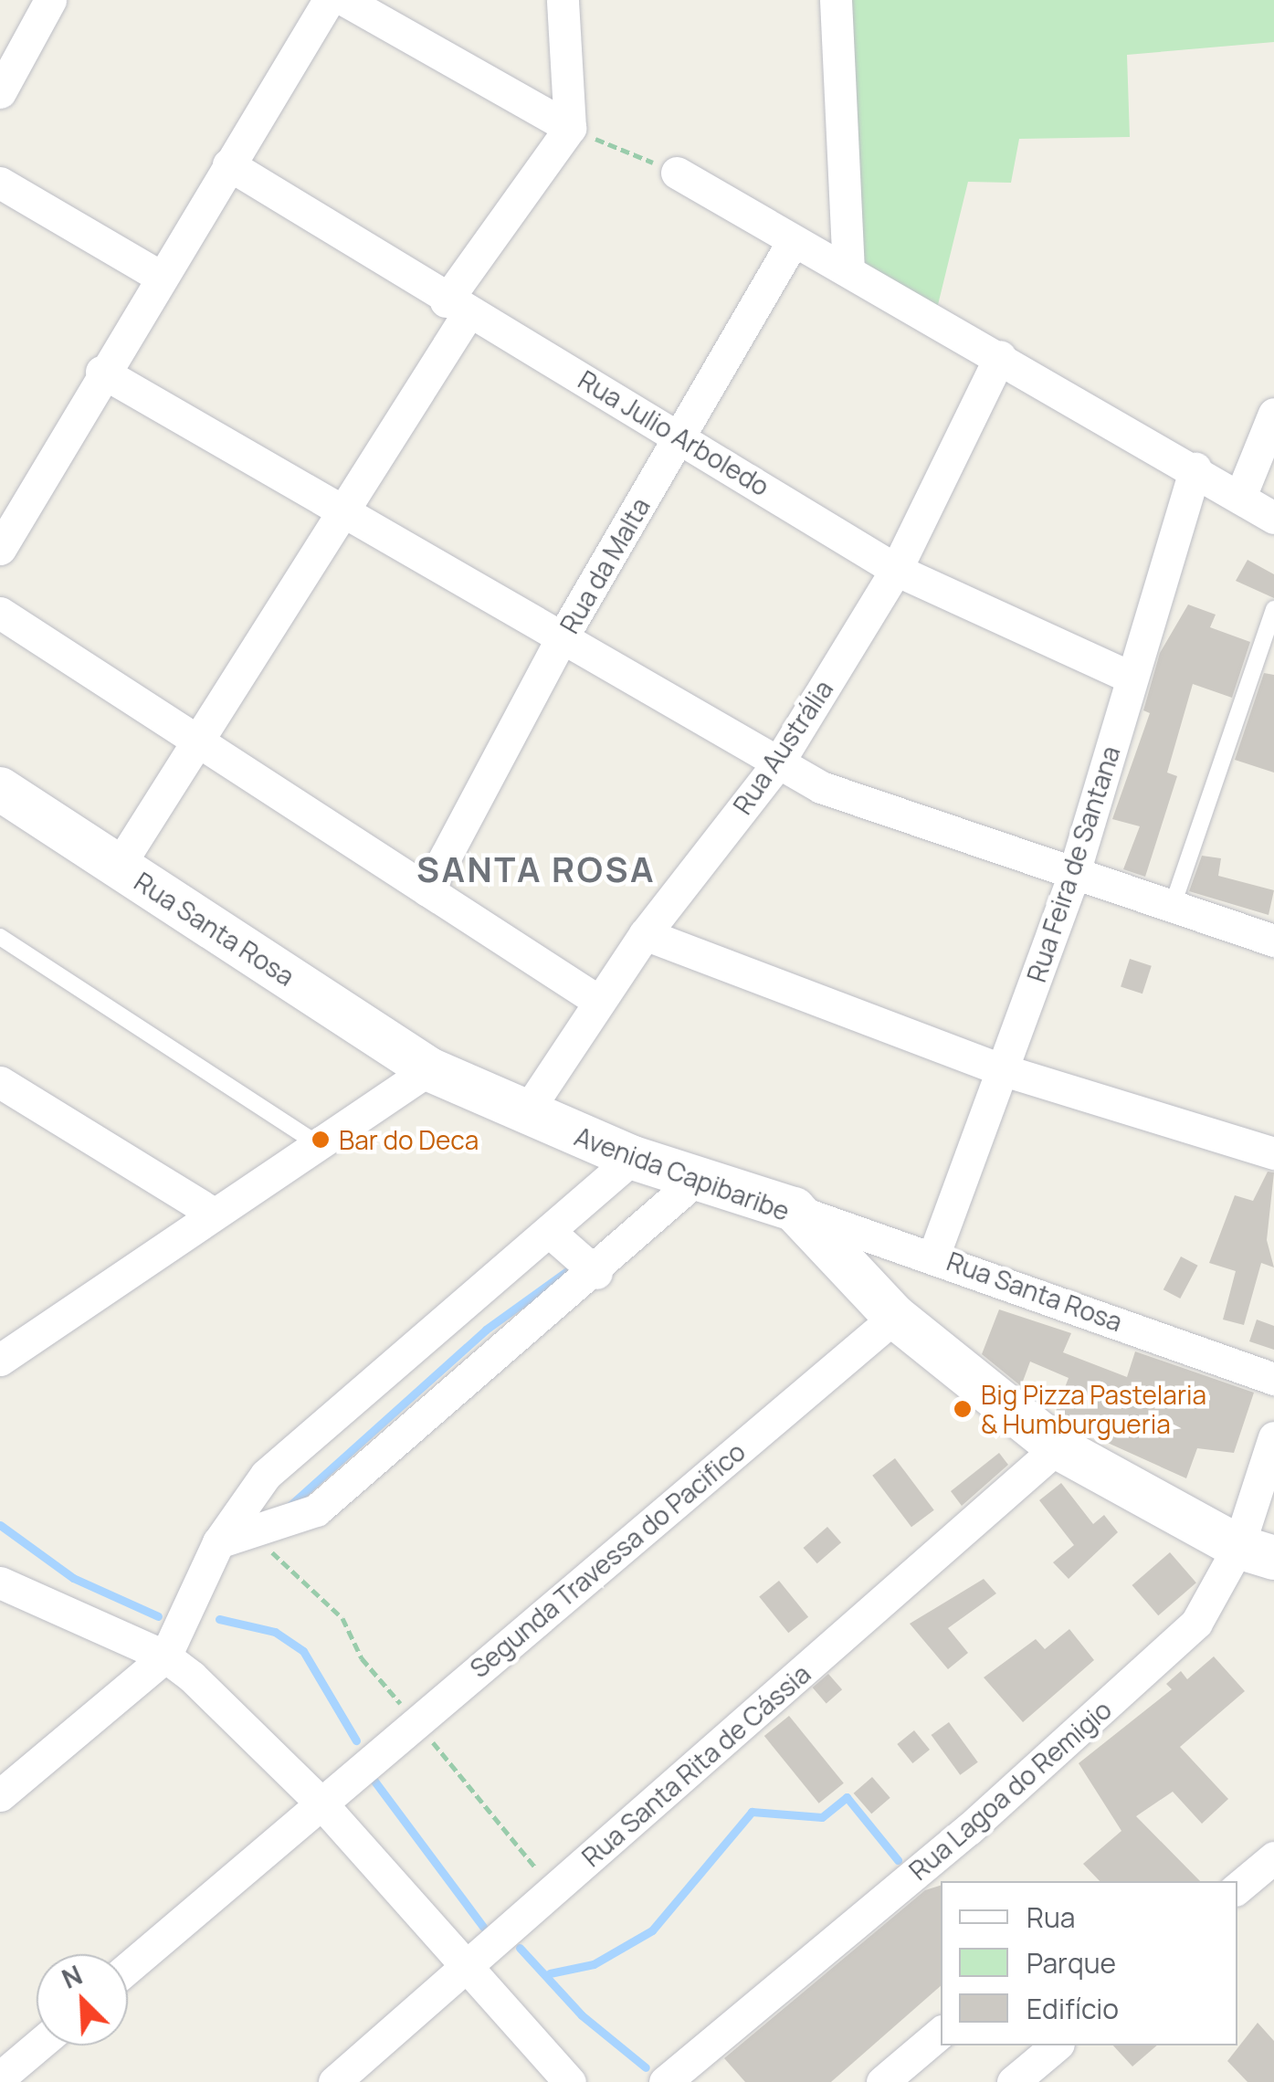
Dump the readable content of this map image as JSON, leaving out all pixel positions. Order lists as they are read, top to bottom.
{
  "streets": {
    "street": [
      "Rua Julio Arboledo",
      "Rua da Malta",
      "Rua Austrália",
      "Rua Feira de Santana",
      "Rua Santa Rosa",
      "Avenida Capibaribe",
      "Segunda Travessa do Pacifico",
      "Rua Santa Rita de Cássia",
      "Rua Lagoa do Remigio"
    ]
  },
  "crossings": [
    ["Rua Julio Arboledo", "Rua da Malta"],
    ["Rua Julio Arboledo", "Rua Austrália"],
    ["Rua Julio Arboledo", "Rua Feira de Santana"],
    ["Rua Austrália", "Rua Santa Rosa"],
    ["Rua Austrália", "Avenida Capibaribe"],
    ["Rua Feira de Santana", "Rua Santa Rosa"],
    ["Rua Santa Rosa", "Avenida Capibaribe"],
    ["Avenida Capibaribe", "Segunda Travessa do Pacifico"],
    ["Avenida Capibaribe", "Rua Santa Rita de Cássia"],
    ["Avenida Capibaribe", "Rua Lagoa do Remigio"]
  ],
  "districts": ["SANTA ROSA"],
  "places": ["Bar do Deca", "Big Pizza Pastelaria & Humburgueria"],
  "legend": ["Rua", "Parque", "Edifício"],
  "north": "top left"
}
